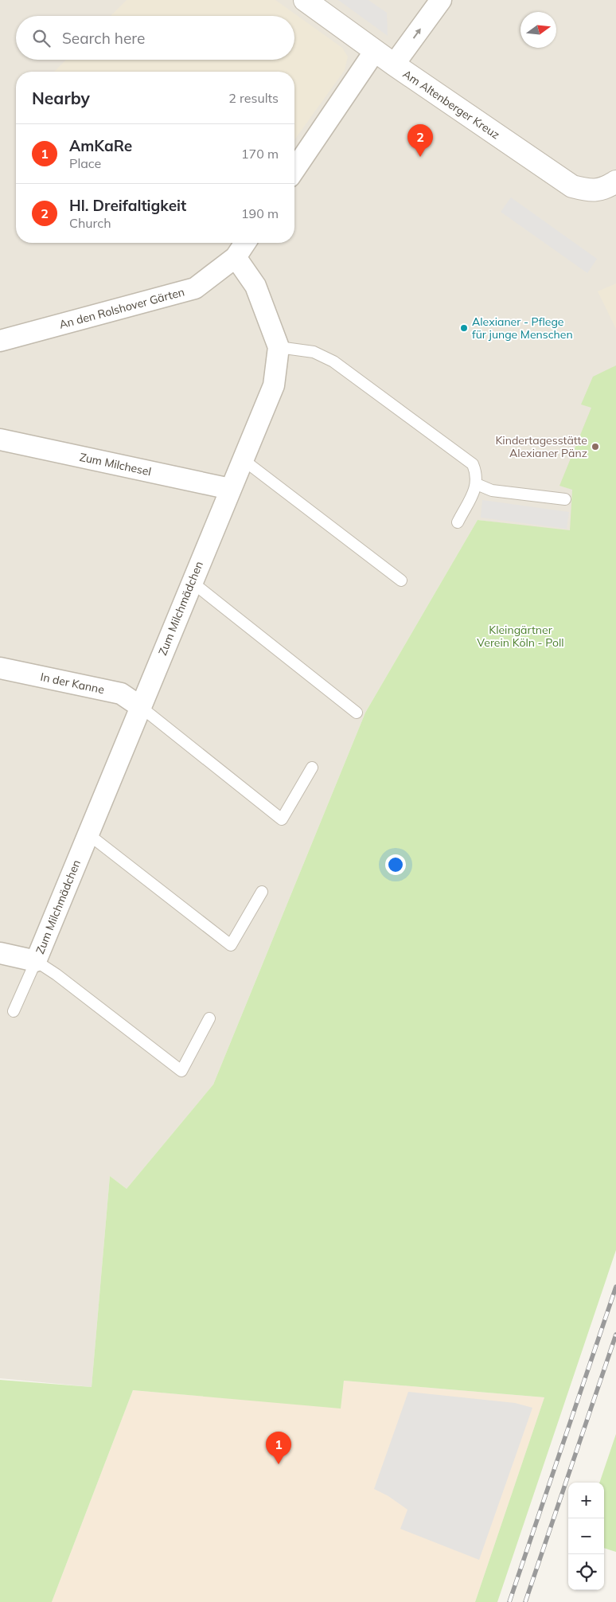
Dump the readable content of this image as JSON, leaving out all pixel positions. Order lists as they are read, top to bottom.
{
  "streets": {
    "street": [
      "Am Altenberger Kreuz",
      "An den Rolshover Gärten",
      "Zum Milchesel",
      "Zum Milchmädchen",
      "In der Kanne"
    ]
  },
  "crossings": [
    ["An den Rolshover Gärten", "Zum Milchmädchen"],
    ["Zum Milchesel", "Zum Milchmädchen"],
    ["Zum Milchmädchen", "In der Kanne"]
  ],
  "parks": ["Kleingärtner Verein Köln - Poll"],
  "places": ["Alexianer - Pflege für junge Menschen", "Kindertagesstätte Alexianer Pänz"],
  "north": "right",
  "page": {
    "search": "Search here",
    "heading": ["Nearby", "2 results"],
    "list": [
      {
        "mark": "1",
        "name": "AmKaRe",
        "note": "Place",
        "value": "170 m"
      },
      {
        "mark": "2",
        "name": "Hl. Dreifaltigkeit",
        "note": "Church",
        "value": "190 m"
      }
    ],
    "pins": ["2", "1"],
    "map_buttons": ["+", "−"]
  }
}
